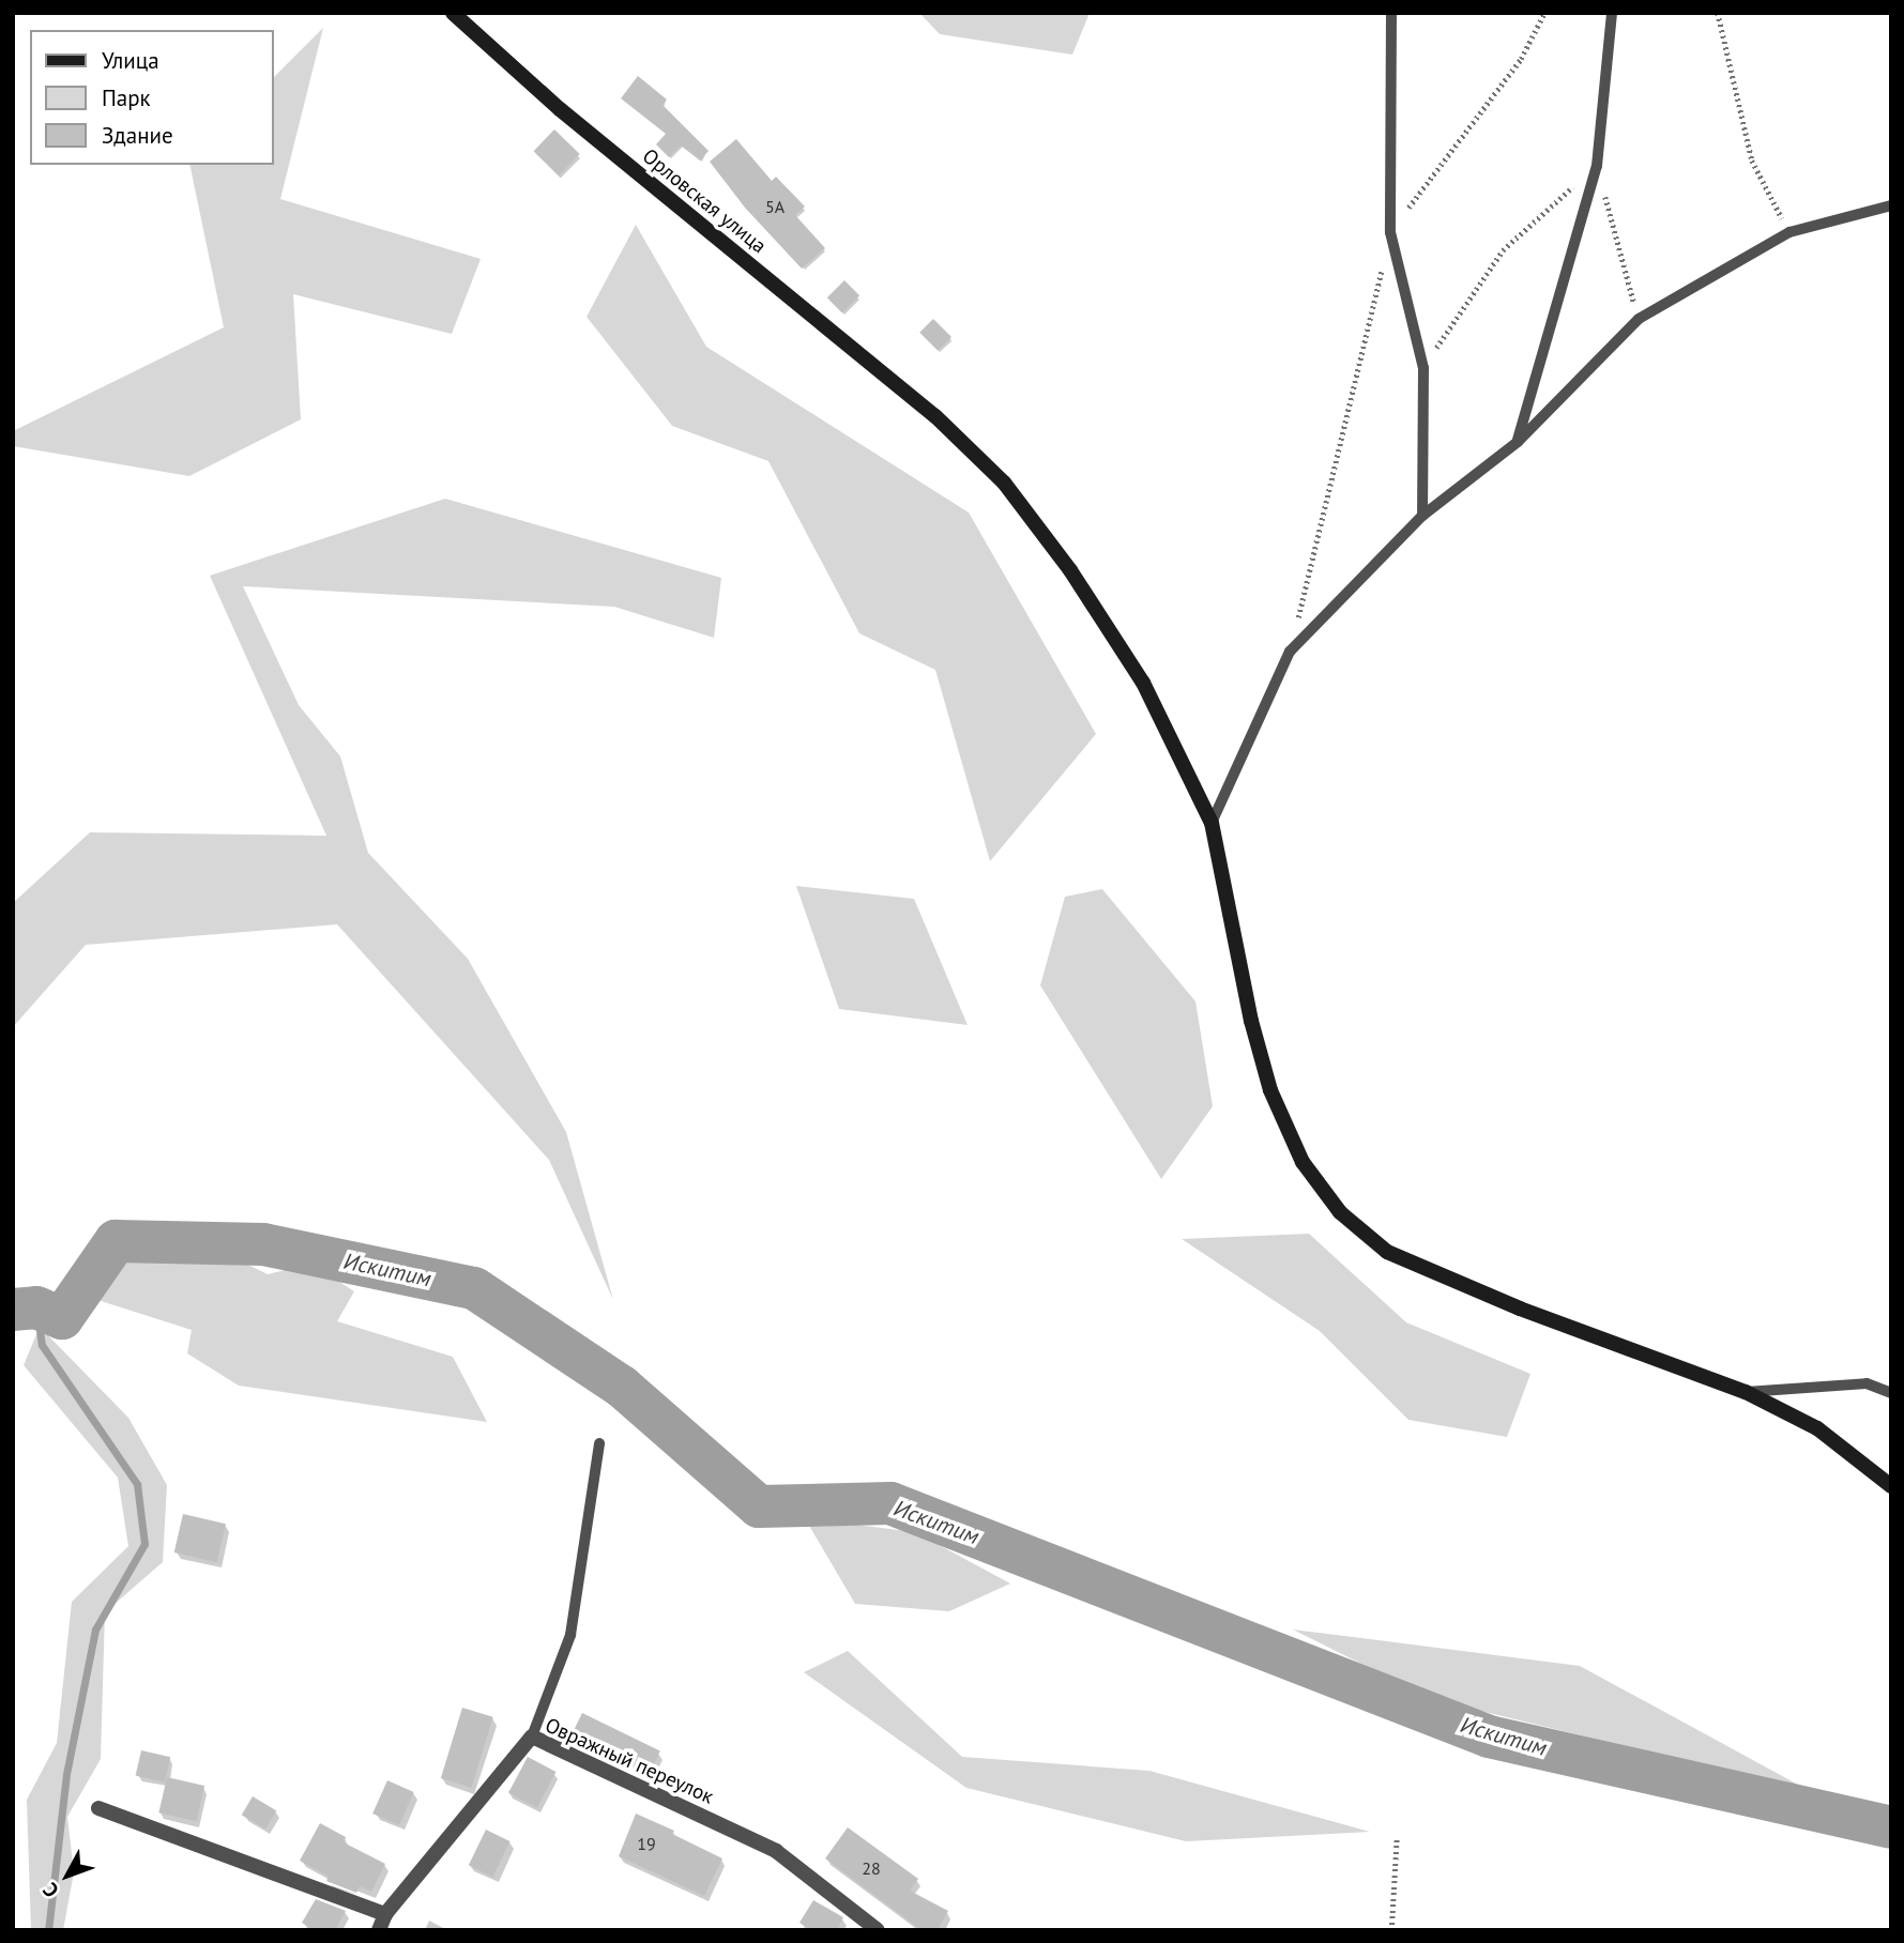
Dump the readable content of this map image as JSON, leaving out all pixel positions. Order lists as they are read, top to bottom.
{
  "streets": {
    "main road": ["Орловская улица"],
    "street": ["Овражный переулок"]
  },
  "water": ["Искитим"],
  "house_numbers": ["5А", "19", "28"],
  "legend": ["Улица", "Парк", "Здание"],
  "north": "bottom left"
}
